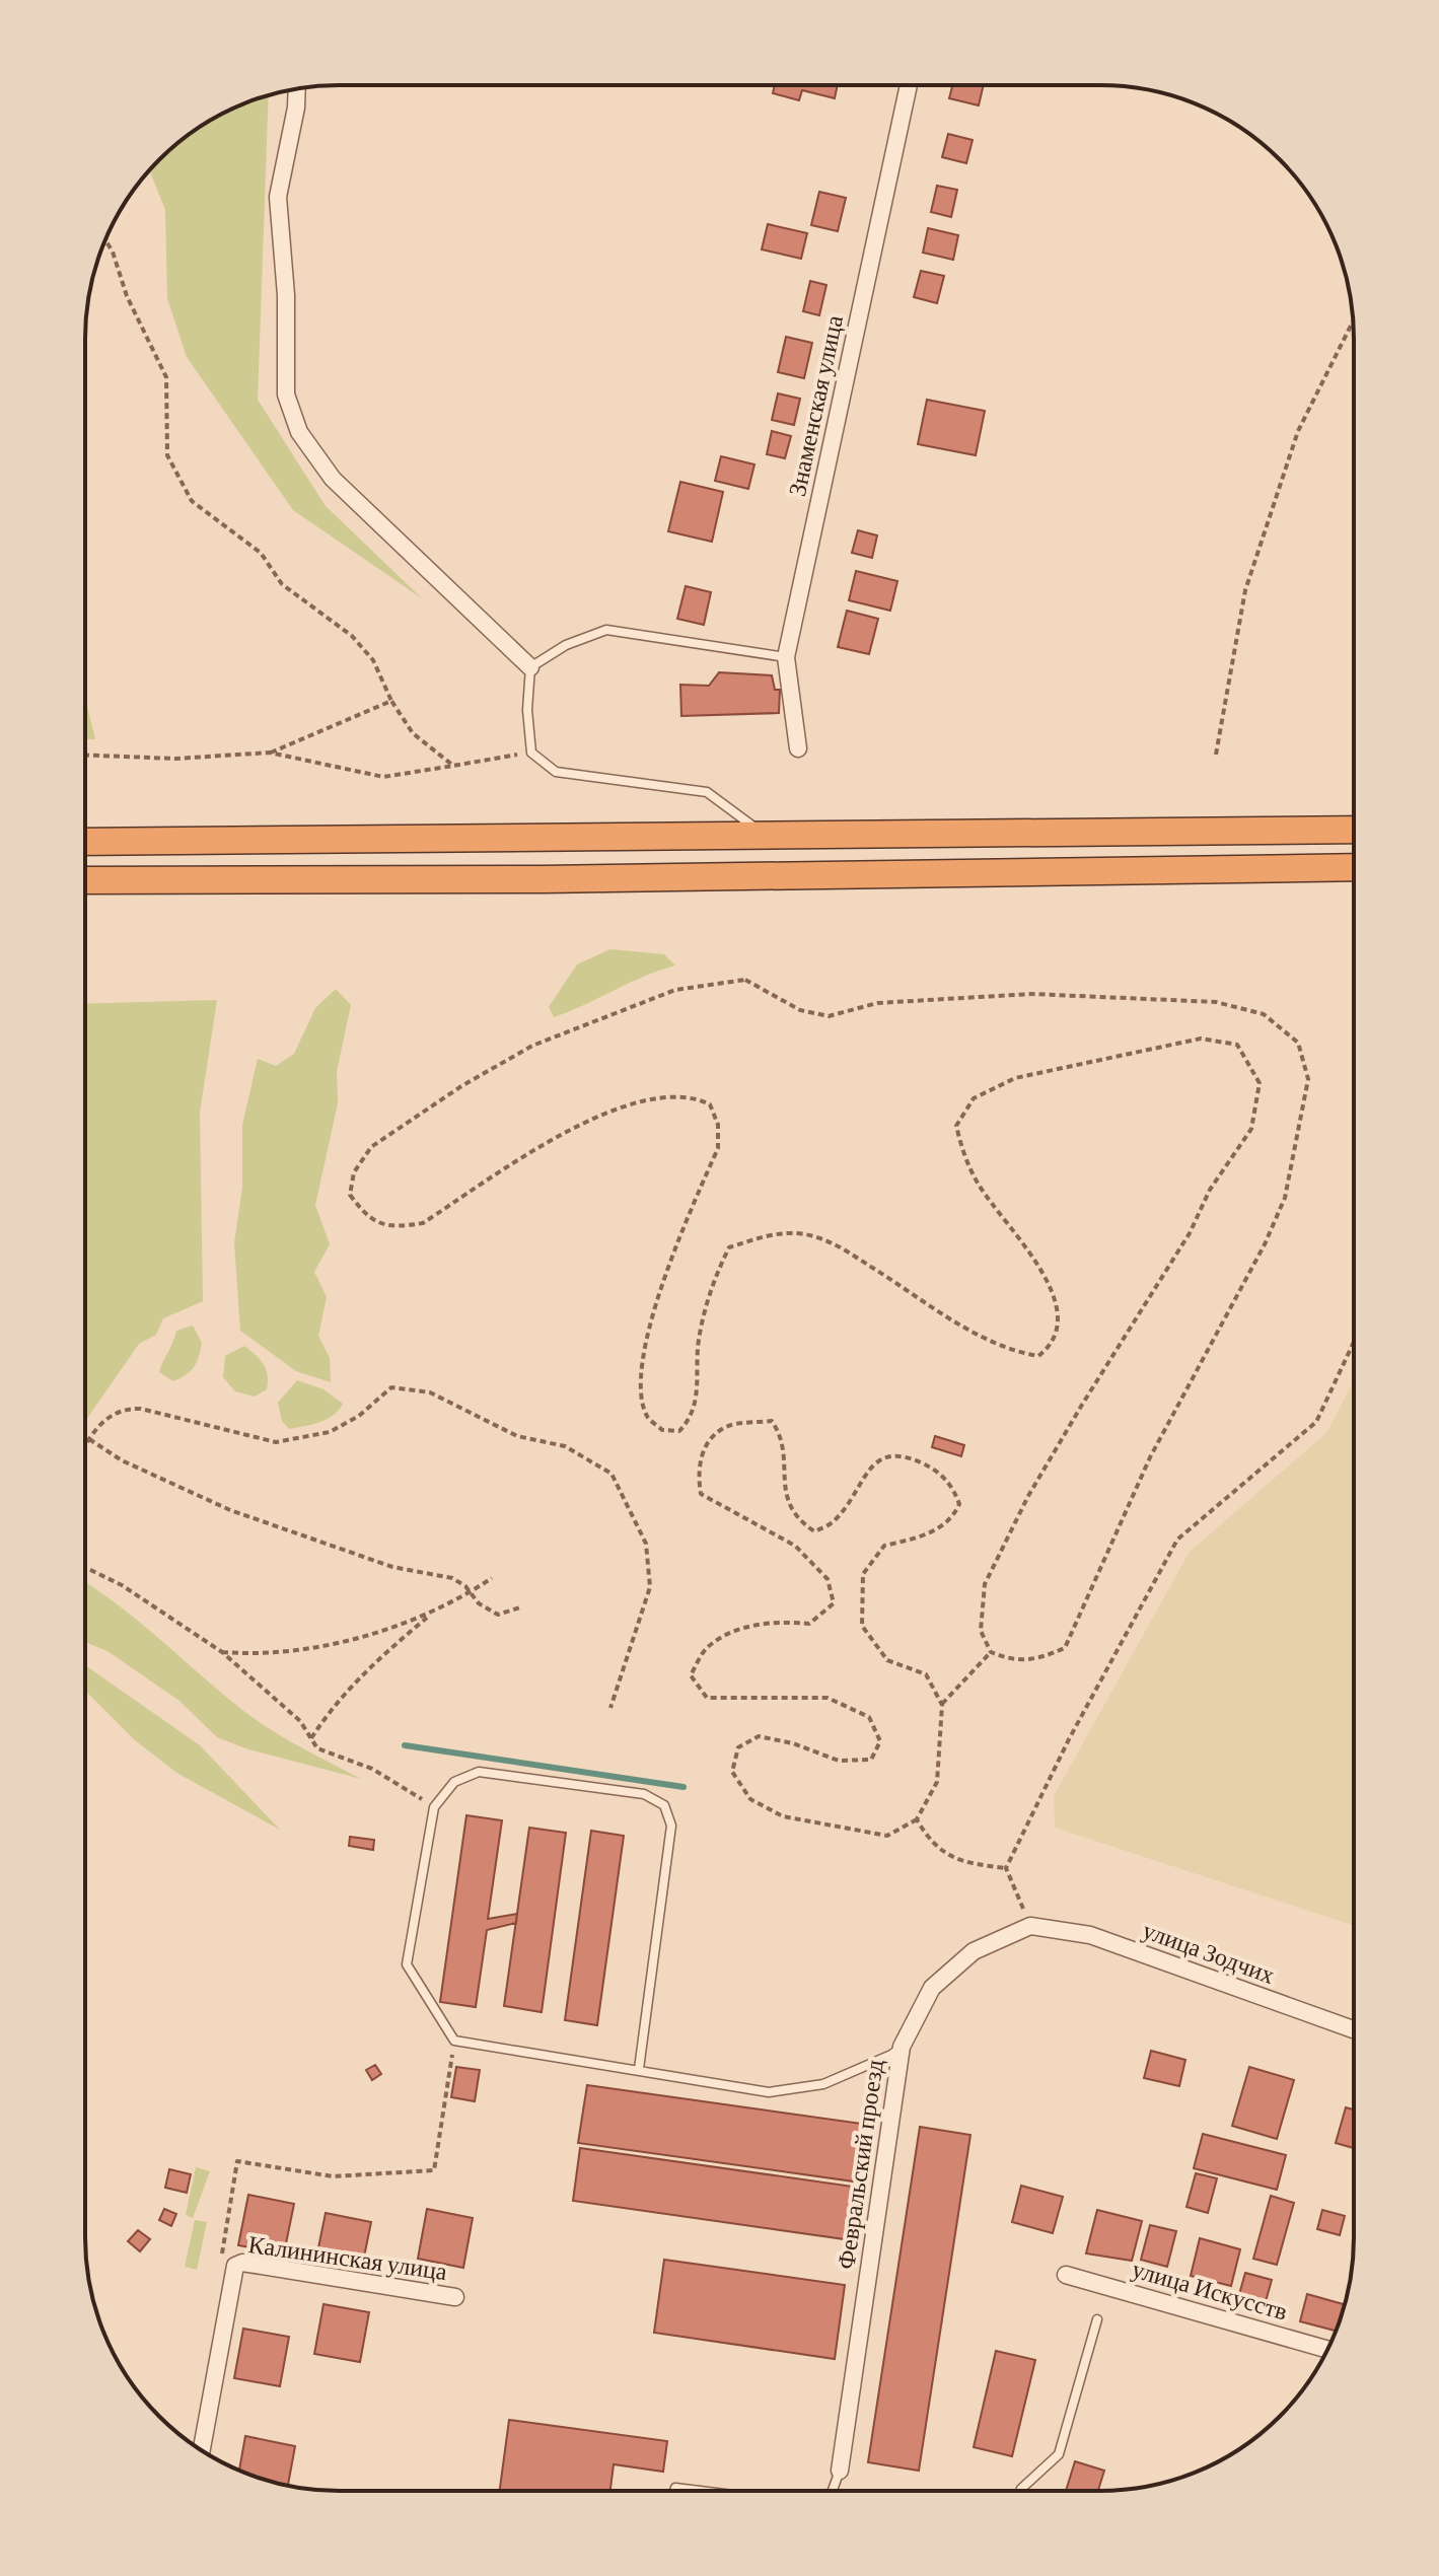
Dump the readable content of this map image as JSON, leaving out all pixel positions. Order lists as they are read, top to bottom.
{
  "streets": {
    "street": [
      "Знаменская улица",
      "улица Зодчих",
      "Февральский проезд",
      "Калининская улица",
      "улица Искусств"
    ]
  },
  "crossings": [
    ["улица Зодчих", "Февральский проезд"]
  ]
}
